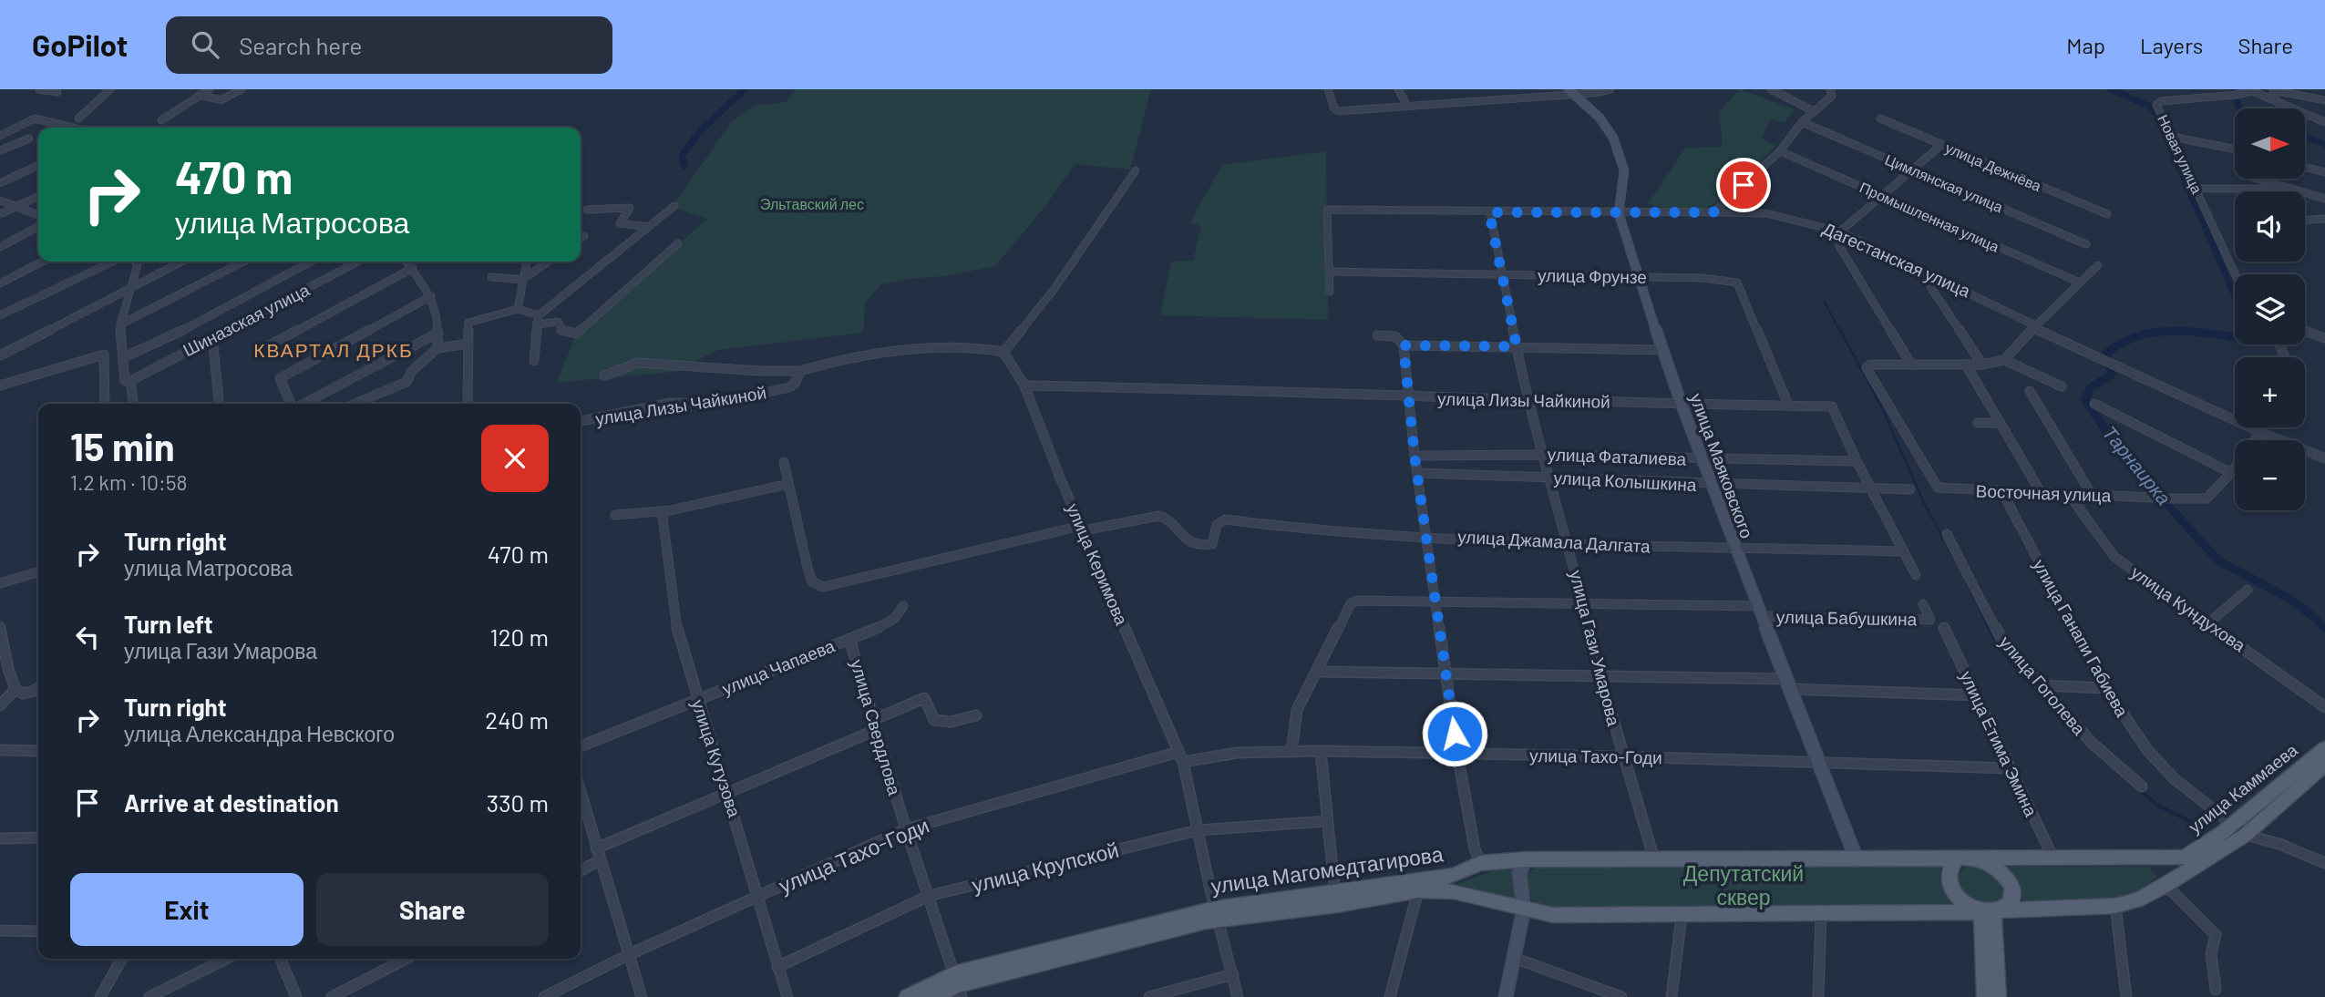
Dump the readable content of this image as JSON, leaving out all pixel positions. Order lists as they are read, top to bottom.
{
  "streets": {
    "main road": ["улица Каммаева", "улица Магомедтагирова"],
    "street": [
      "Новая улица",
      "улица Дежнёва",
      "Цимлянская улица",
      "Промышленная улица",
      "Дагестанская улица",
      "улица Фрунзе",
      "Шиназская улица",
      "улица Лизы Чайкиной",
      "улица Фаталиева",
      "улица Маяковского",
      "улица Колышкина",
      "Восточная улица",
      "улица Джамала Далгата",
      "улица Керимова",
      "улица Кундухова",
      "улица Бабушкина",
      "улица Ганапи Габиева",
      "улица Гази Умарова",
      "улица Чапаева",
      "улица Гоголева",
      "улица Свердлова",
      "улица Етима Эмина",
      "улица Тахо-Годи",
      "улица Кутузова",
      "улица Крупской"
    ]
  },
  "crossings": [
    ["Дагестанская улица", "улица Фрунзе"],
    ["Дагестанская улица", "улица Маяковского"],
    ["Дагестанская улица", "улица Гази Умарова"],
    ["улица Фрунзе", "улица Лизы Чайкиной"],
    ["улица Фрунзе", "улица Маяковского"],
    ["улица Фрунзе", "улица Гази Умарова"],
    ["улица Лизы Чайкиной", "улица Фаталиева"],
    ["улица Лизы Чайкиной", "улица Маяковского"],
    ["улица Лизы Чайкиной", "улица Керимова"],
    ["улица Лизы Чайкиной", "улица Гази Умарова"],
    ["улица Фаталиева", "улица Маяковского"],
    ["улица Фаталиева", "улица Гази Умарова"],
    ["улица Маяковского", "улица Колышкина"],
    ["улица Маяковского", "улица Джамала Далгата"],
    ["улица Маяковского", "улица Бабушкина"],
    ["улица Маяковского", "улица Тахо-Годи"],
    ["улица Маяковского", "улица Магомедтагирова"],
    ["улица Колышкина", "улица Гази Умарова"],
    ["Восточная улица", "улица Кундухова"],
    ["Восточная улица", "улица Ганапи Габиева"],
    ["улица Джамала Далгата", "улица Керимова"],
    ["улица Джамала Далгата", "улица Гази Умарова"],
    ["улица Керимова", "улица Тахо-Годи"],
    ["улица Керимова", "улица Крупской"],
    ["улица Керимова", "улица Магомедтагирова"],
    ["улица Бабушкина", "улица Гази Умарова"],
    ["улица Бабушкина", "улица Тахо-Годи"],
    ["улица Ганапи Габиева", "улица Каммаева"],
    ["улица Гази Умарова", "улица Тахо-Годи"],
    ["улица Гази Умарова", "улица Магомедтагирова"],
    ["улица Чапаева", "улица Свердлова"],
    ["улица Чапаева", "улица Кутузова"],
    ["улица Свердлова", "улица Тахо-Годи"],
    ["улица Свердлова", "улица Крупской"],
    ["улица Свердлова", "улица Магомедтагирова"],
    ["улица Етима Эмина", "улица Тахо-Годи"],
    ["улица Тахо-Годи", "улица Кутузова"],
    ["улица Кутузова", "улица Крупской"],
    ["улица Каммаева", "улица Магомедтагирова"]
  ],
  "districts": ["КВАРТАЛ ДРКБ"],
  "water": ["Тарнаирка"],
  "parks": ["Эльтавский лес", "Депутатский сквер"],
  "north": "right",
  "page": {
    "header": "GoPilot",
    "search": "Search here",
    "nav": ["Map", "Layers", "Share"],
    "map_buttons": ["+", "−"],
    "turn": ["470 m", "улица Матросова"],
    "heading": ["15 min", "1.2 km · 10:58"],
    "list": [
      {
        "name": "Turn right",
        "note": "улица Матросова",
        "value": "470 m"
      },
      {
        "name": "Turn left",
        "note": "улица Гази Умарова",
        "value": "120 m"
      },
      {
        "name": "Turn right",
        "note": "улица Александра Невского",
        "value": "240 m"
      },
      {
        "name": "Arrive at destination",
        "value": "330 m"
      }
    ],
    "buttons": ["Exit", "Share"]
  }
}
